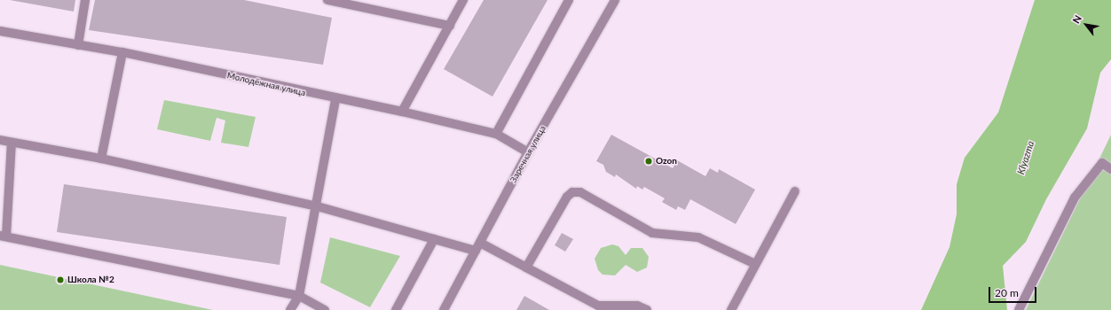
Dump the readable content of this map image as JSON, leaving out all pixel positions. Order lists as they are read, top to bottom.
{
  "streets": {
    "street": ["Молодёжная улица", "Заречная улица"]
  },
  "crossings": [
    ["Молодёжная улица", "Заречная улица"]
  ],
  "water": ["Klyazma"],
  "places": ["Ozon", "Школа №2"],
  "scale_bar": "20 m",
  "north": "top left"
}
